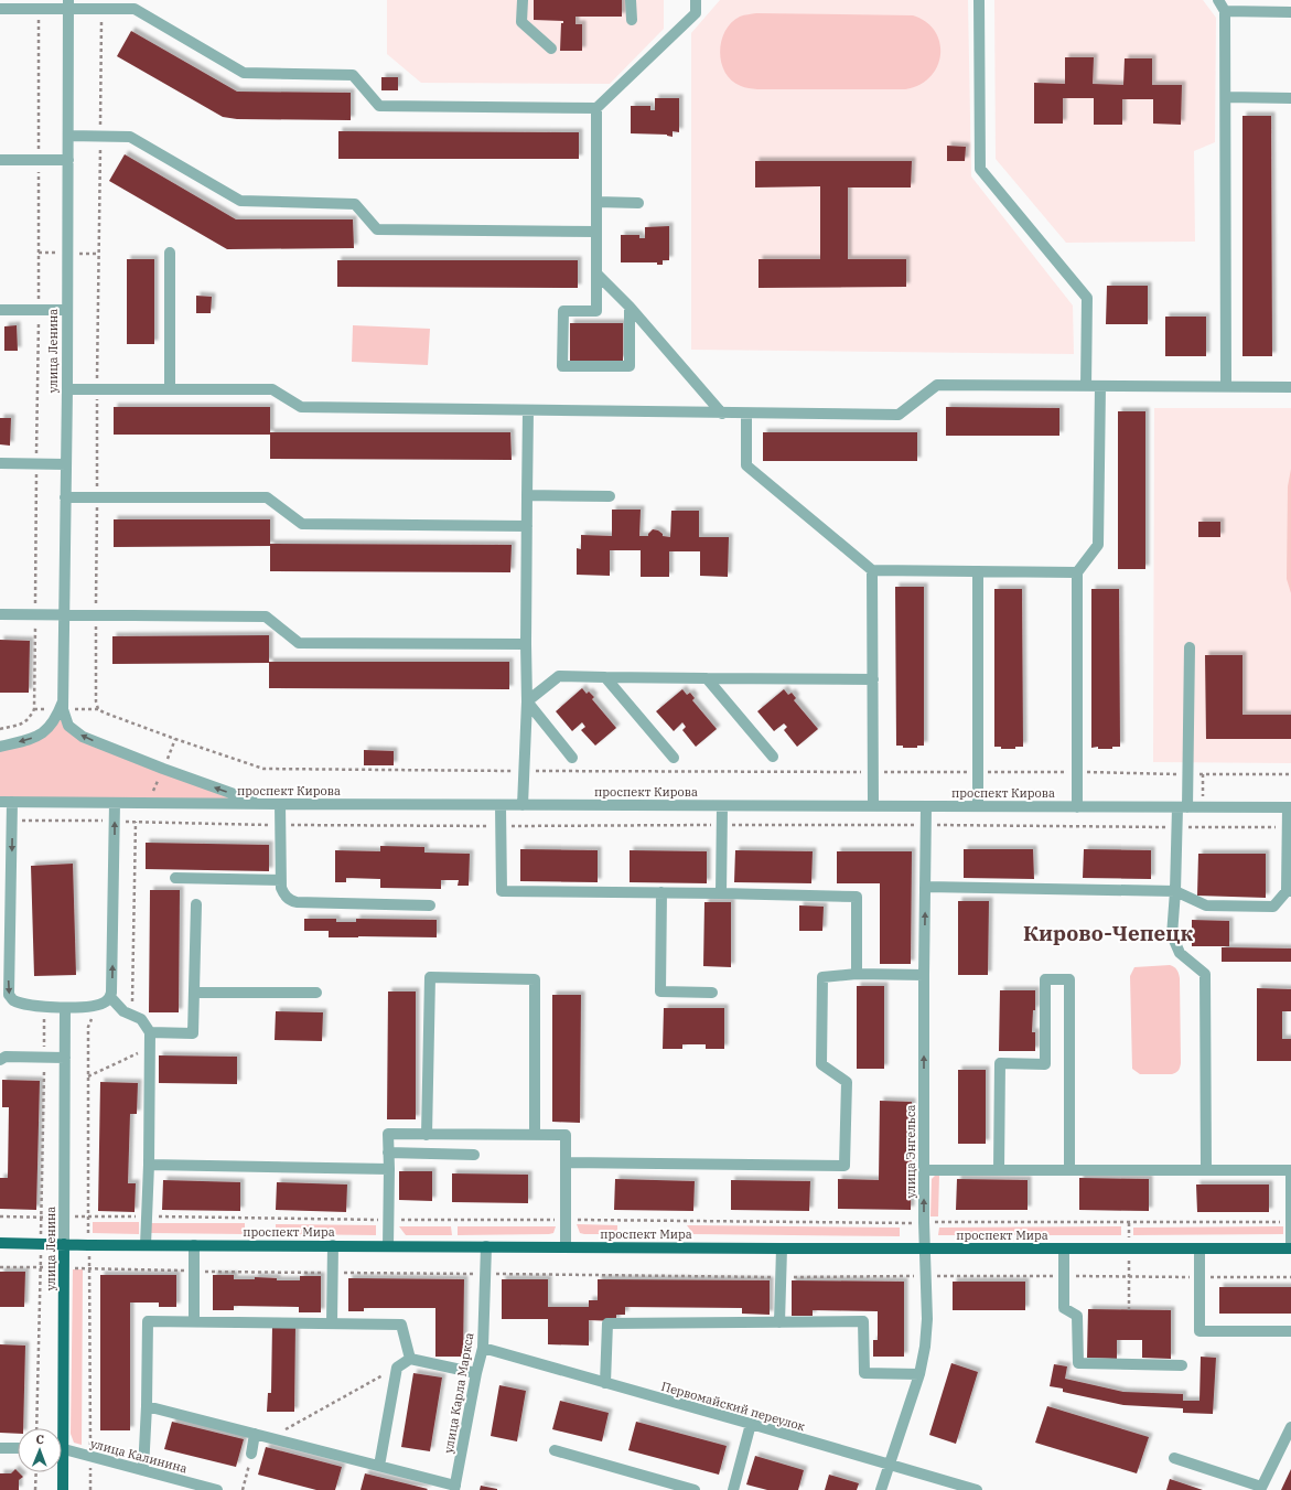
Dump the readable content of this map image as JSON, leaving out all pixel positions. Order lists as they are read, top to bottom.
{
  "streets": {
    "main road": ["улица Ленина", "проспект Мира"],
    "street": [
      "проспект Кирова",
      "улица Энгельса",
      "улица Карла Маркса",
      "Первомайский переулок",
      "улица Калинина"
    ]
  },
  "crossings": [
    ["улица Ленина", "проспект Мира"],
    ["проспект Кирова", "улица Энгельса"],
    ["улица Энгельса", "проспект Мира"],
    ["улица Энгельса", "Первомайский переулок"],
    ["проспект Мира", "улица Карла Маркса"],
    ["улица Карла Маркса", "Первомайский переулок"]
  ],
  "one_way": ["улица Энгельса"],
  "districts": ["Кирово-Чепецк"],
  "north": "top"
}
